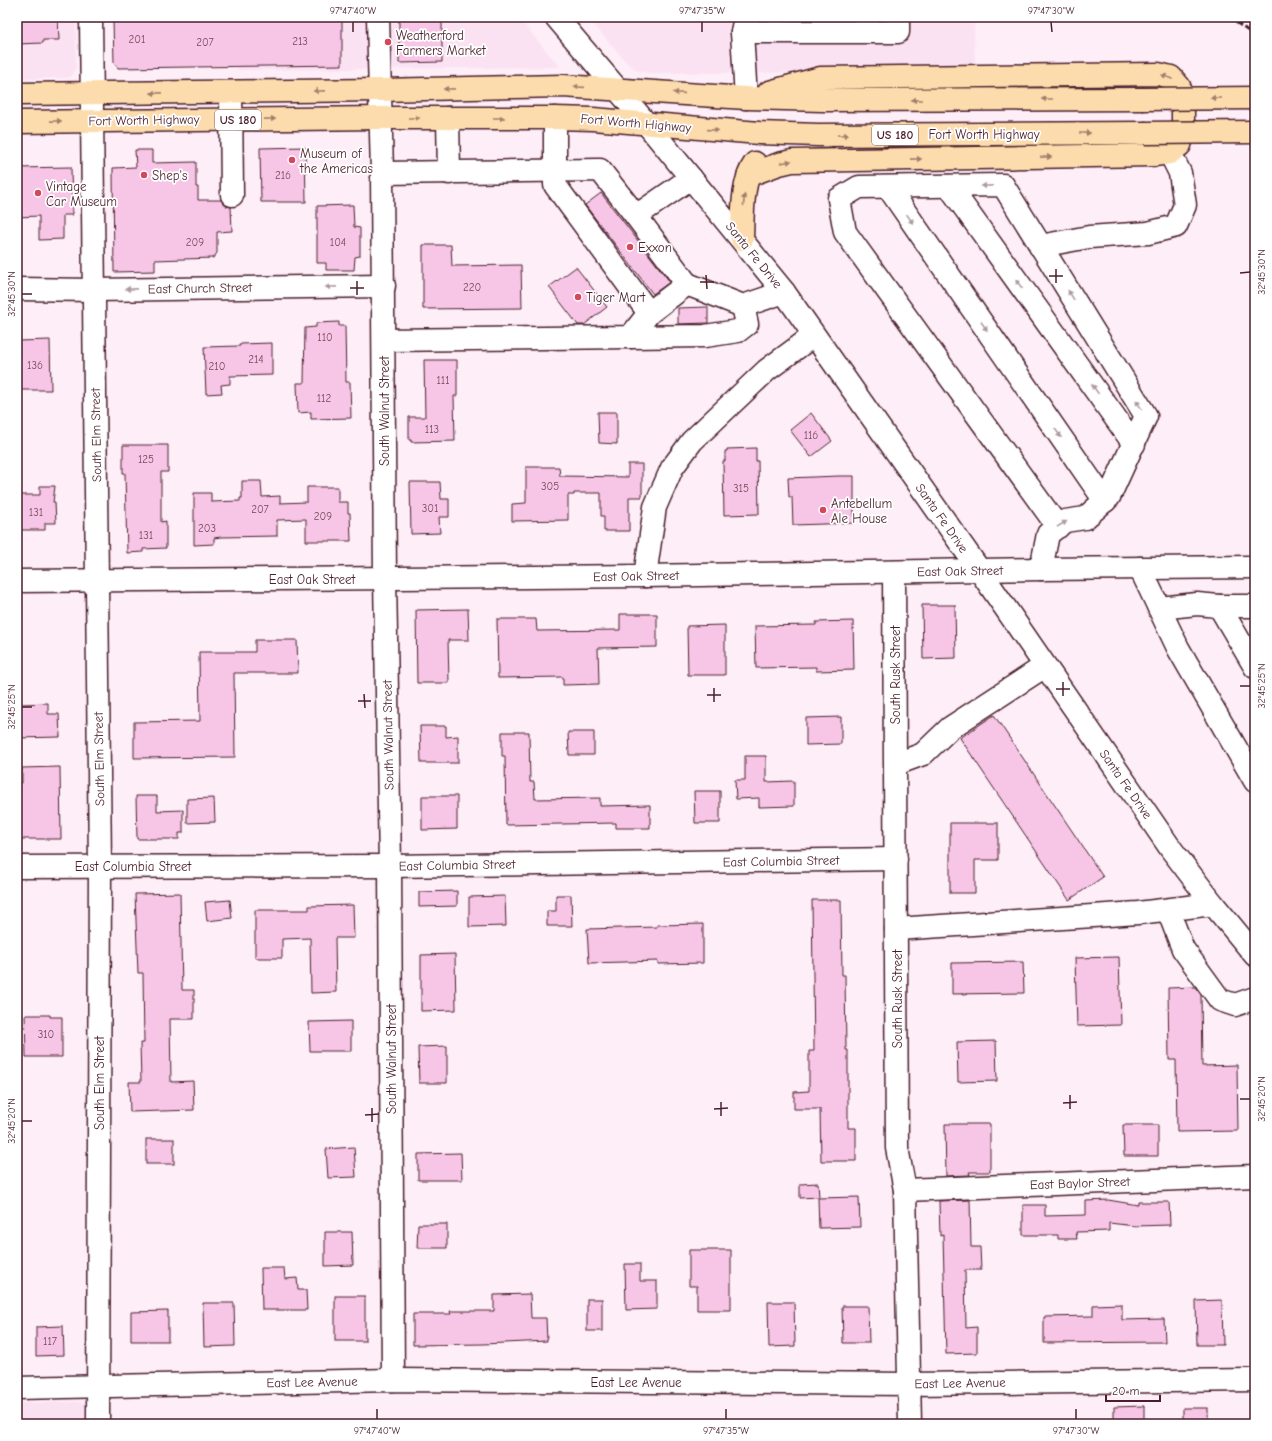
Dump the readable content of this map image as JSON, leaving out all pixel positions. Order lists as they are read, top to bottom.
{
  "streets": {
    "main road": ["Fort Worth Highway", "US 180"],
    "street": [
      "Santa Fe Drive",
      "East Church Street",
      "South Walnut Street",
      "South Elm Street",
      "East Oak Street",
      "South Rusk Street",
      "East Columbia Street",
      "East Baylor Street",
      "East Lee Avenue"
    ]
  },
  "crossings": [
    ["Fort Worth Highway", "Santa Fe Drive"],
    ["Fort Worth Highway", "South Walnut Street"],
    ["Fort Worth Highway", "South Elm Street"],
    ["Santa Fe Drive", "East Oak Street"],
    ["East Church Street", "South Walnut Street"],
    ["East Church Street", "South Elm Street"],
    ["South Walnut Street", "East Oak Street"],
    ["South Walnut Street", "East Columbia Street"],
    ["South Walnut Street", "East Lee Avenue"],
    ["South Elm Street", "East Oak Street"],
    ["South Elm Street", "East Columbia Street"],
    ["South Elm Street", "East Lee Avenue"],
    ["East Oak Street", "South Rusk Street"],
    ["South Rusk Street", "East Columbia Street"],
    ["South Rusk Street", "East Baylor Street"],
    ["South Rusk Street", "East Lee Avenue"]
  ],
  "one_way": ["East Church Street"],
  "places": [
    "Weatherford Farmers Market",
    "Museum of the Americas",
    "Shep's",
    "Vintage Car Museum",
    "Exxon",
    "Tiger Mart",
    "Antebellum Ale House"
  ],
  "house_numbers": [
    "201",
    "213",
    "207",
    "216",
    "209",
    "104",
    "220",
    "110",
    "214",
    "136",
    "210",
    "111",
    "112",
    "113",
    "116",
    "125",
    "305",
    "315",
    "301",
    "207",
    "131",
    "209",
    "203",
    "131",
    "310",
    "117"
  ],
  "scale_bar": "20 m",
  "coordinates": [
    "97°47'40\"W",
    "97°47'35\"W",
    "97°47'30\"W",
    "32°45'30\"N",
    "32°45'25\"N",
    "32°45'20\"N"
  ]
}
